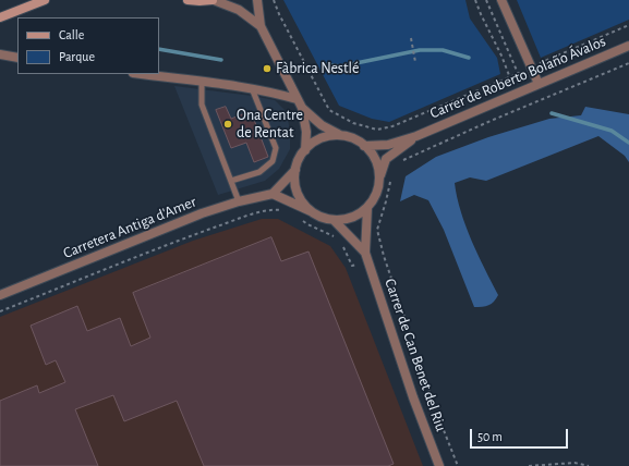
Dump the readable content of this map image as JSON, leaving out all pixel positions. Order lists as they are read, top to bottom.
{
  "streets": {
    "street": ["Carrer de Roberto Bolaño Ávalos", "Carretera Antiga d'Amer", "Carrer de Can Benet del Riu"]
  },
  "crossings": [
    ["Carrer de Roberto Bolaño Ávalos", "Carrer de Can Benet del Riu"]
  ],
  "places": ["Fàbrica Nestlé", "Ona Centre de Rentat"],
  "legend": ["Calle", "Parque"],
  "scale_bar": "50 m"
}
